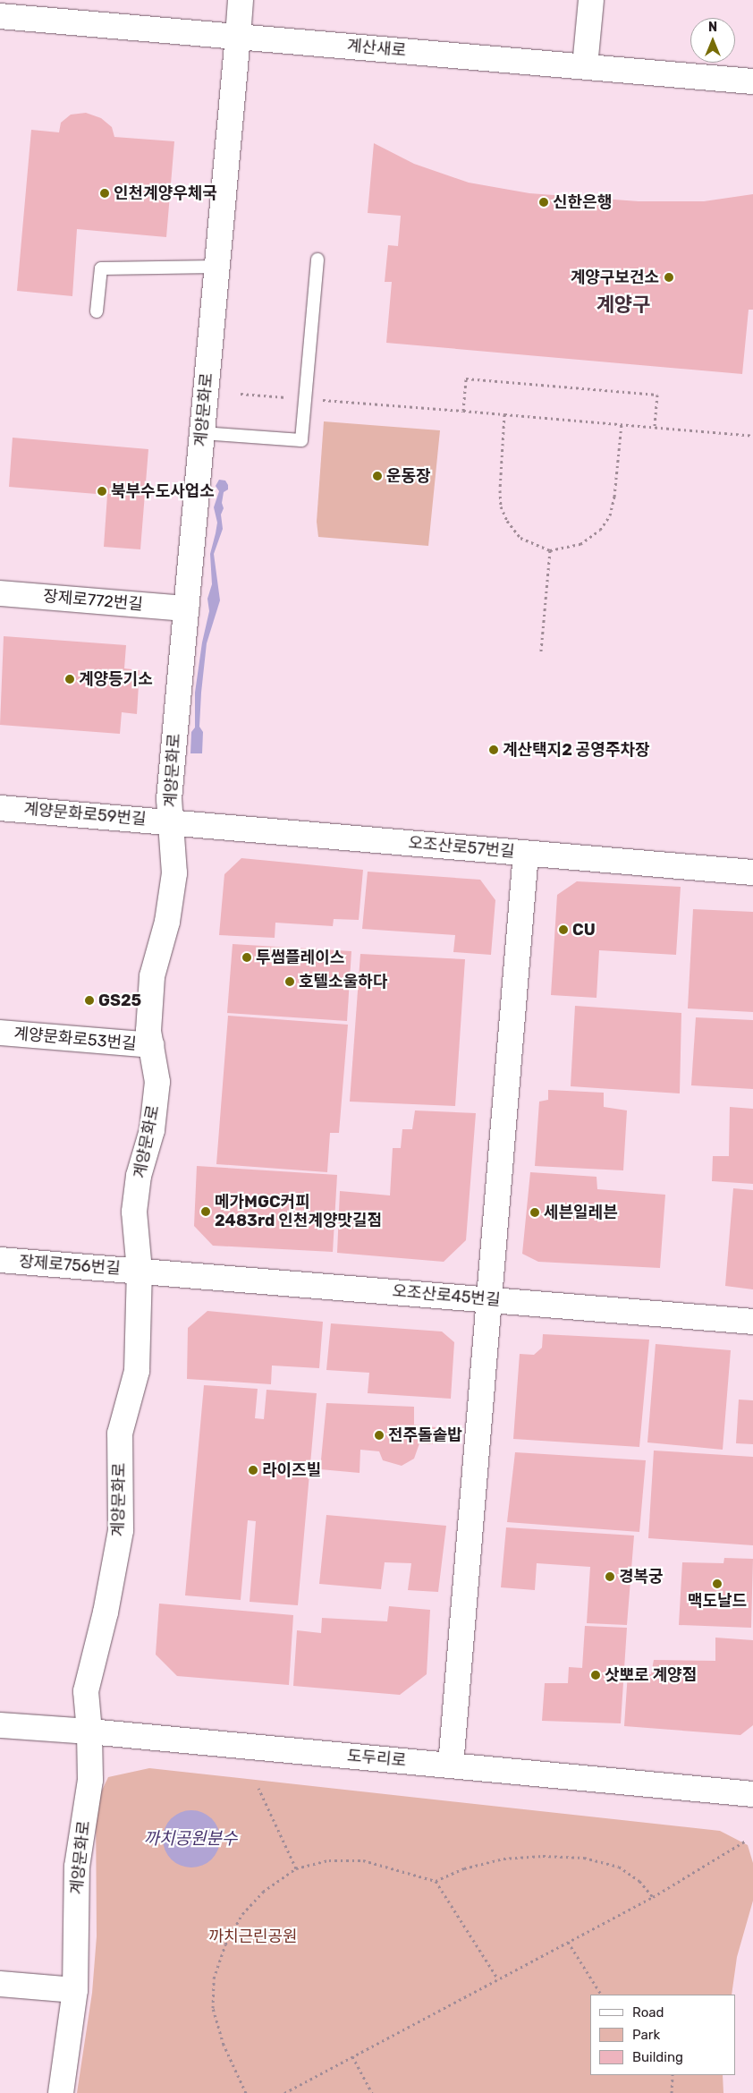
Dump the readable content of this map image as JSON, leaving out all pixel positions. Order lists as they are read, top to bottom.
{
  "streets": {
    "street": [
      "계산새로",
      "계양문화로",
      "장제로772번길",
      "계양문화로59번길",
      "오조산로57번길",
      "계양문화로53번길",
      "장제로756번길",
      "오조산로45번길",
      "도두리로"
    ]
  },
  "crossings": [
    ["계산새로", "계양문화로"],
    ["계양문화로", "장제로772번길"],
    ["계양문화로", "계양문화로59번길"],
    ["계양문화로", "오조산로57번길"],
    ["계양문화로", "계양문화로53번길"],
    ["계양문화로", "장제로756번길"],
    ["계양문화로", "오조산로45번길"],
    ["계양문화로", "도두리로"],
    ["계양문화로59번길", "오조산로57번길"],
    ["장제로756번길", "오조산로45번길"]
  ],
  "districts": ["계양구"],
  "water": ["까치공원분수"],
  "parks": ["까치근린공원"],
  "places": [
    "인천계양우체국",
    "신한은행",
    "계양구보건소",
    "운동장",
    "북부수도사업소",
    "계양등기소",
    "계산택지2 공영주차장",
    "CU",
    "투썸플레이스",
    "호텔소울하다",
    "GS25",
    "메가MGC커피 2483rd 인천계양맛길점",
    "세븐일레븐",
    "전주돌솥밥",
    "라이즈빌",
    "경복궁",
    "맥도날드",
    "삿뽀로 계양점"
  ],
  "legend": ["Road", "Park", "Building"],
  "north": "top"
}
